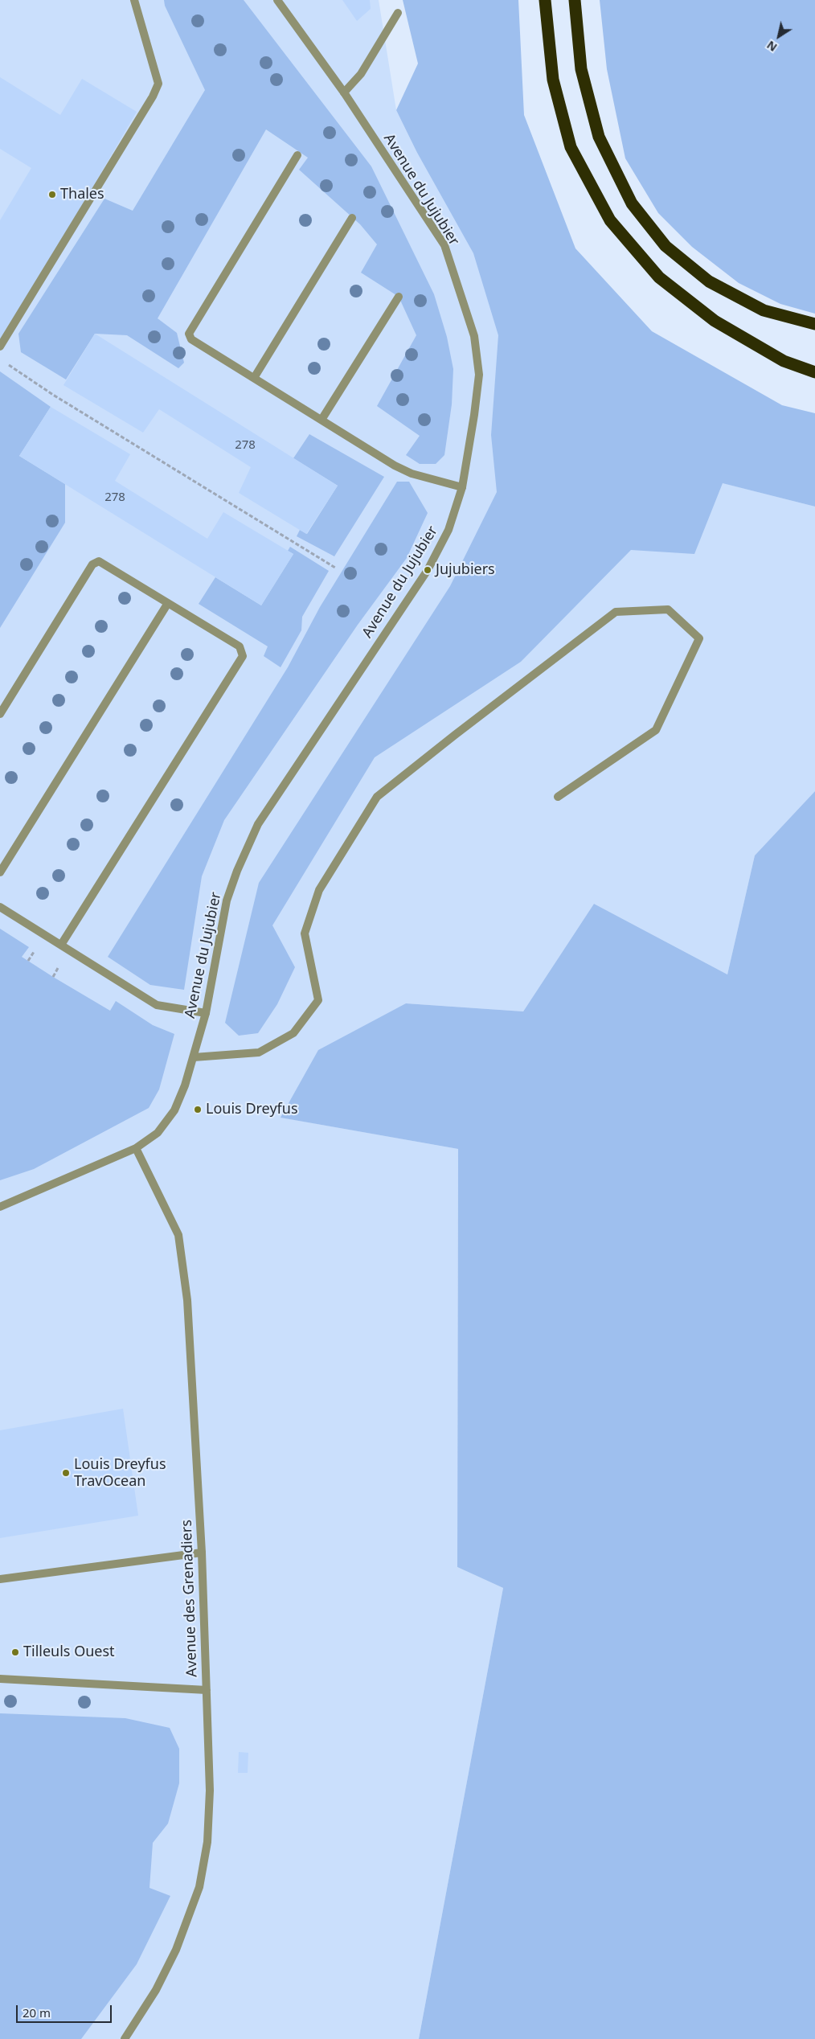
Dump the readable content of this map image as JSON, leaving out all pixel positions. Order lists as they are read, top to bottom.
{
  "streets": {
    "street": ["Avenue du Jujubier", "Avenue des Grenadiers"]
  },
  "crossings": [
    ["Avenue du Jujubier", "Avenue des Grenadiers"]
  ],
  "places": [
    "Thales",
    "Jujubiers",
    "Louis Dreyfus",
    "Louis Dreyfus TravOcean",
    "Tilleuls Ouest"
  ],
  "house_numbers": ["278", "278"],
  "scale_bar": "20 m",
  "north": "bottom left"
}
